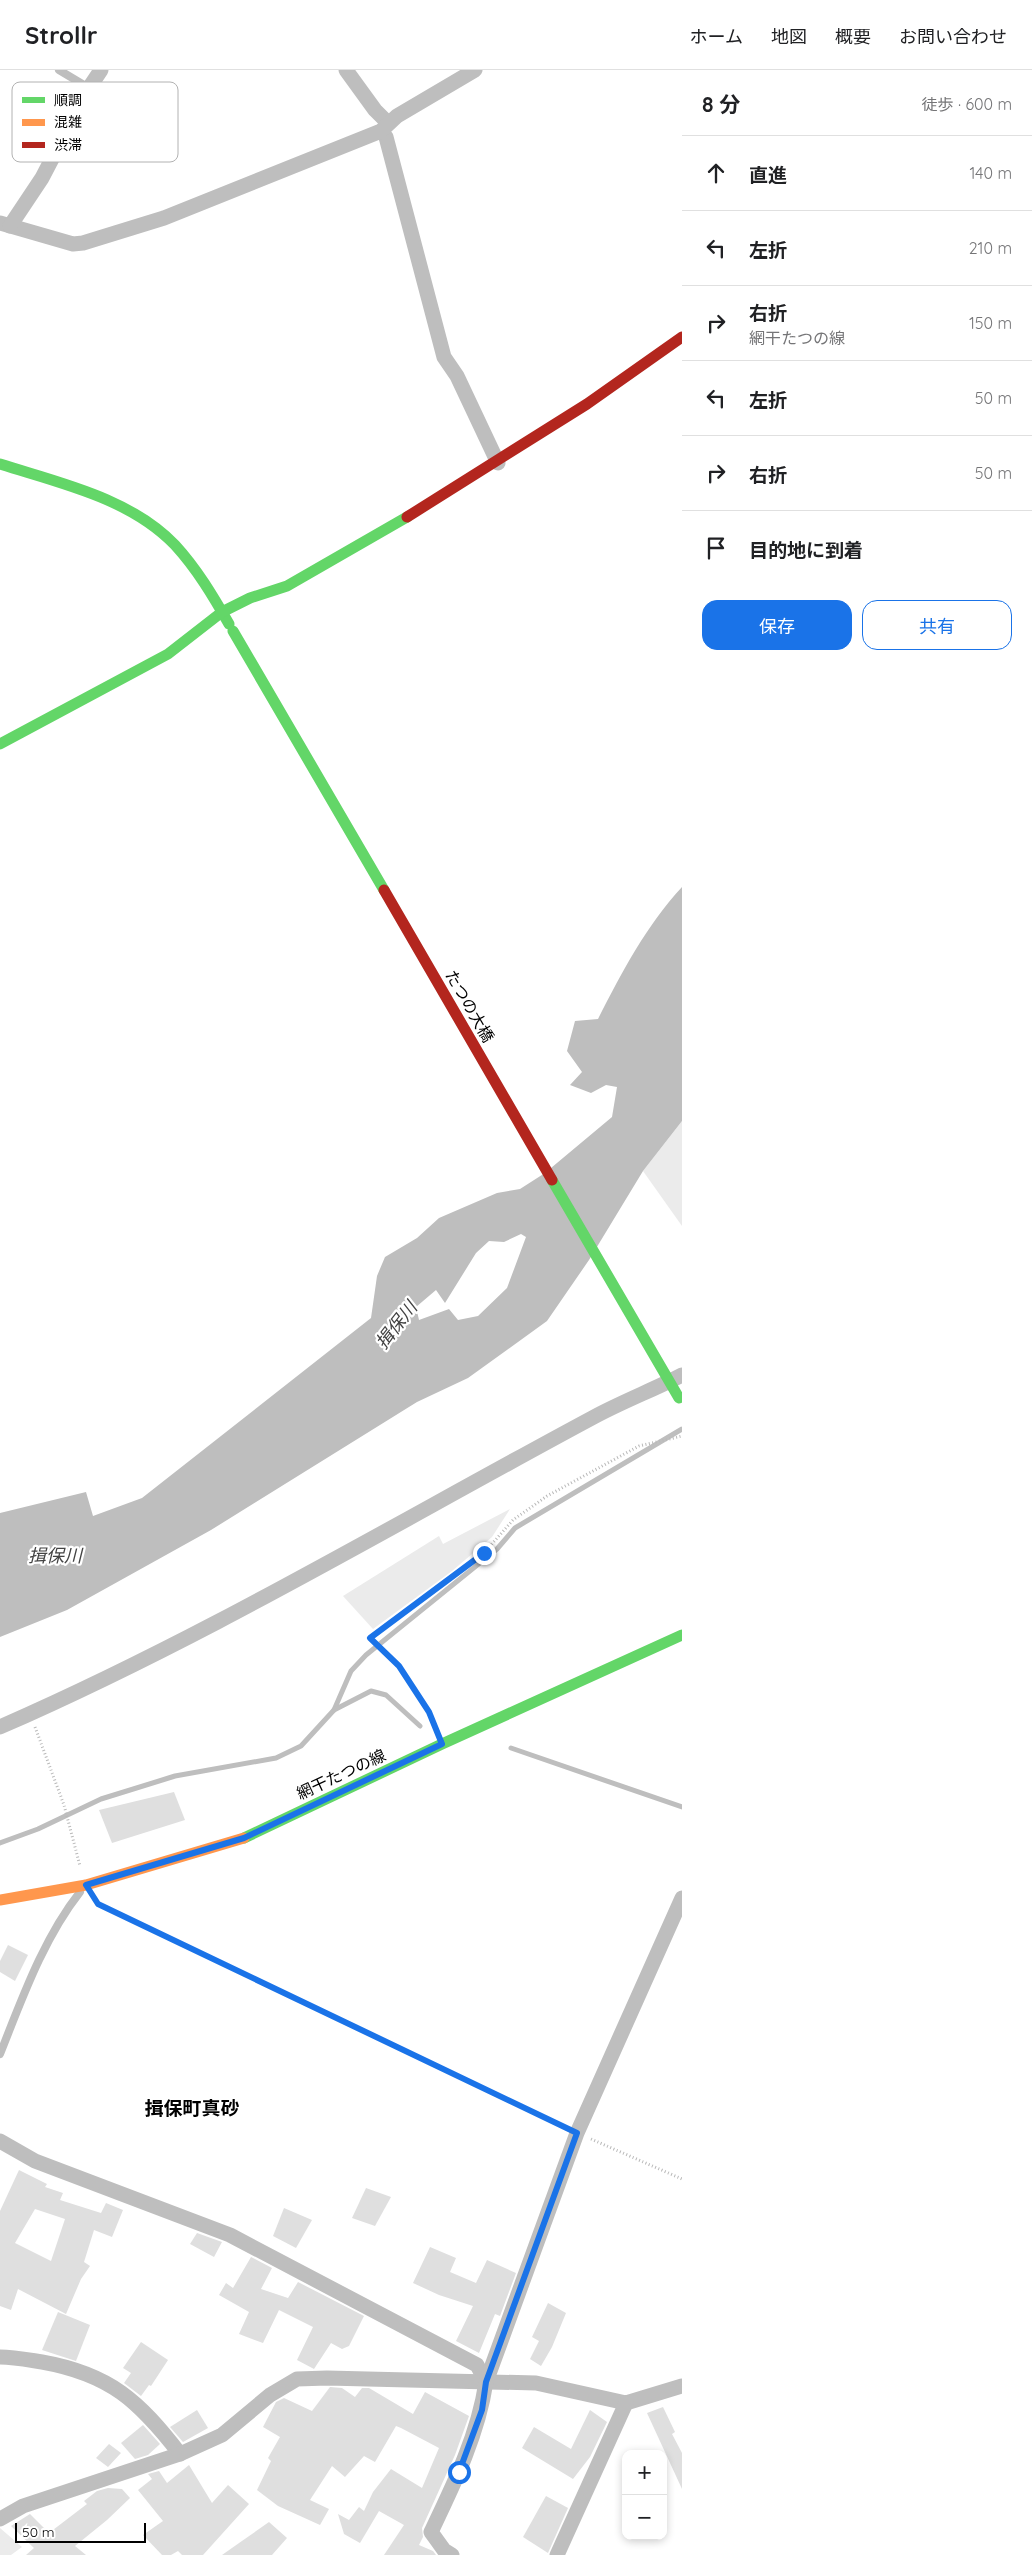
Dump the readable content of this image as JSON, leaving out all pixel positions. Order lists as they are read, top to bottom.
{
  "streets": {
    "street": ["たつの大橋", "網干たつの線"]
  },
  "districts": ["揖保町真砂"],
  "water": ["揖保川"],
  "legend": ["順調", "混雑", "渋滞"],
  "scale_bar": "50 m",
  "page": {
    "header": "Strollr",
    "nav": [
      "ホーム",
      "地図",
      "概要",
      "お問い合わせ"
    ],
    "heading": ["8 分", "徒歩 · 600 m"],
    "list": [
      ["直進", "140 m"],
      ["左折", "210 m"],
      ["右折", "網干たつの線", "150 m"],
      ["左折", "50 m"],
      ["右折", "50 m"],
      "目的地に到着"
    ],
    "buttons": ["保存", "共有"],
    "map_buttons": ["+", "−"],
    "scale": "50 m"
  }
}
